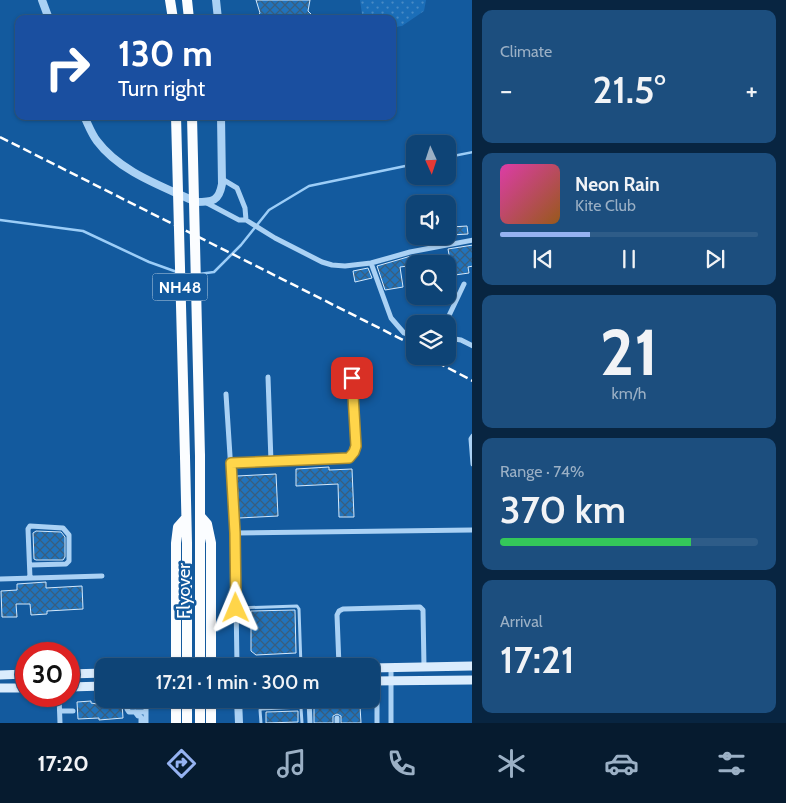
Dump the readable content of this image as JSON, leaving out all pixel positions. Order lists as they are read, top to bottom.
{
  "streets": {
    "highway": ["NH48", "Flyover"]
  },
  "crossings": [
    ["NH48", "Flyover"]
  ],
  "north": "bottom",
  "page": {
    "tile": [
      "Climate",
      ["21", "km/h"],
      ["Range · 74%", "370 km"],
      ["Arrival", "17:21"]
    ],
    "turn": ["130 m", "Turn right"],
    "heat": ["−", "21.5°", "+"],
    "song": ["Neon Rain", "Kite Club"],
    "limit": "30",
    "trip": "17:21 · 1 min · 300 m",
    "tabs": "17:20"
  }
}
